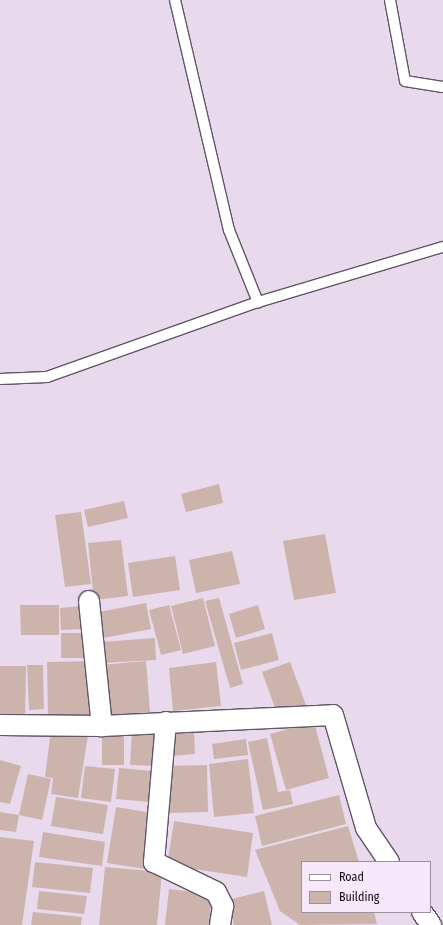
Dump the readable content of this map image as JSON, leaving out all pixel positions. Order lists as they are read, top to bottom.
{
  "legend": ["Road", "Building"]
}
